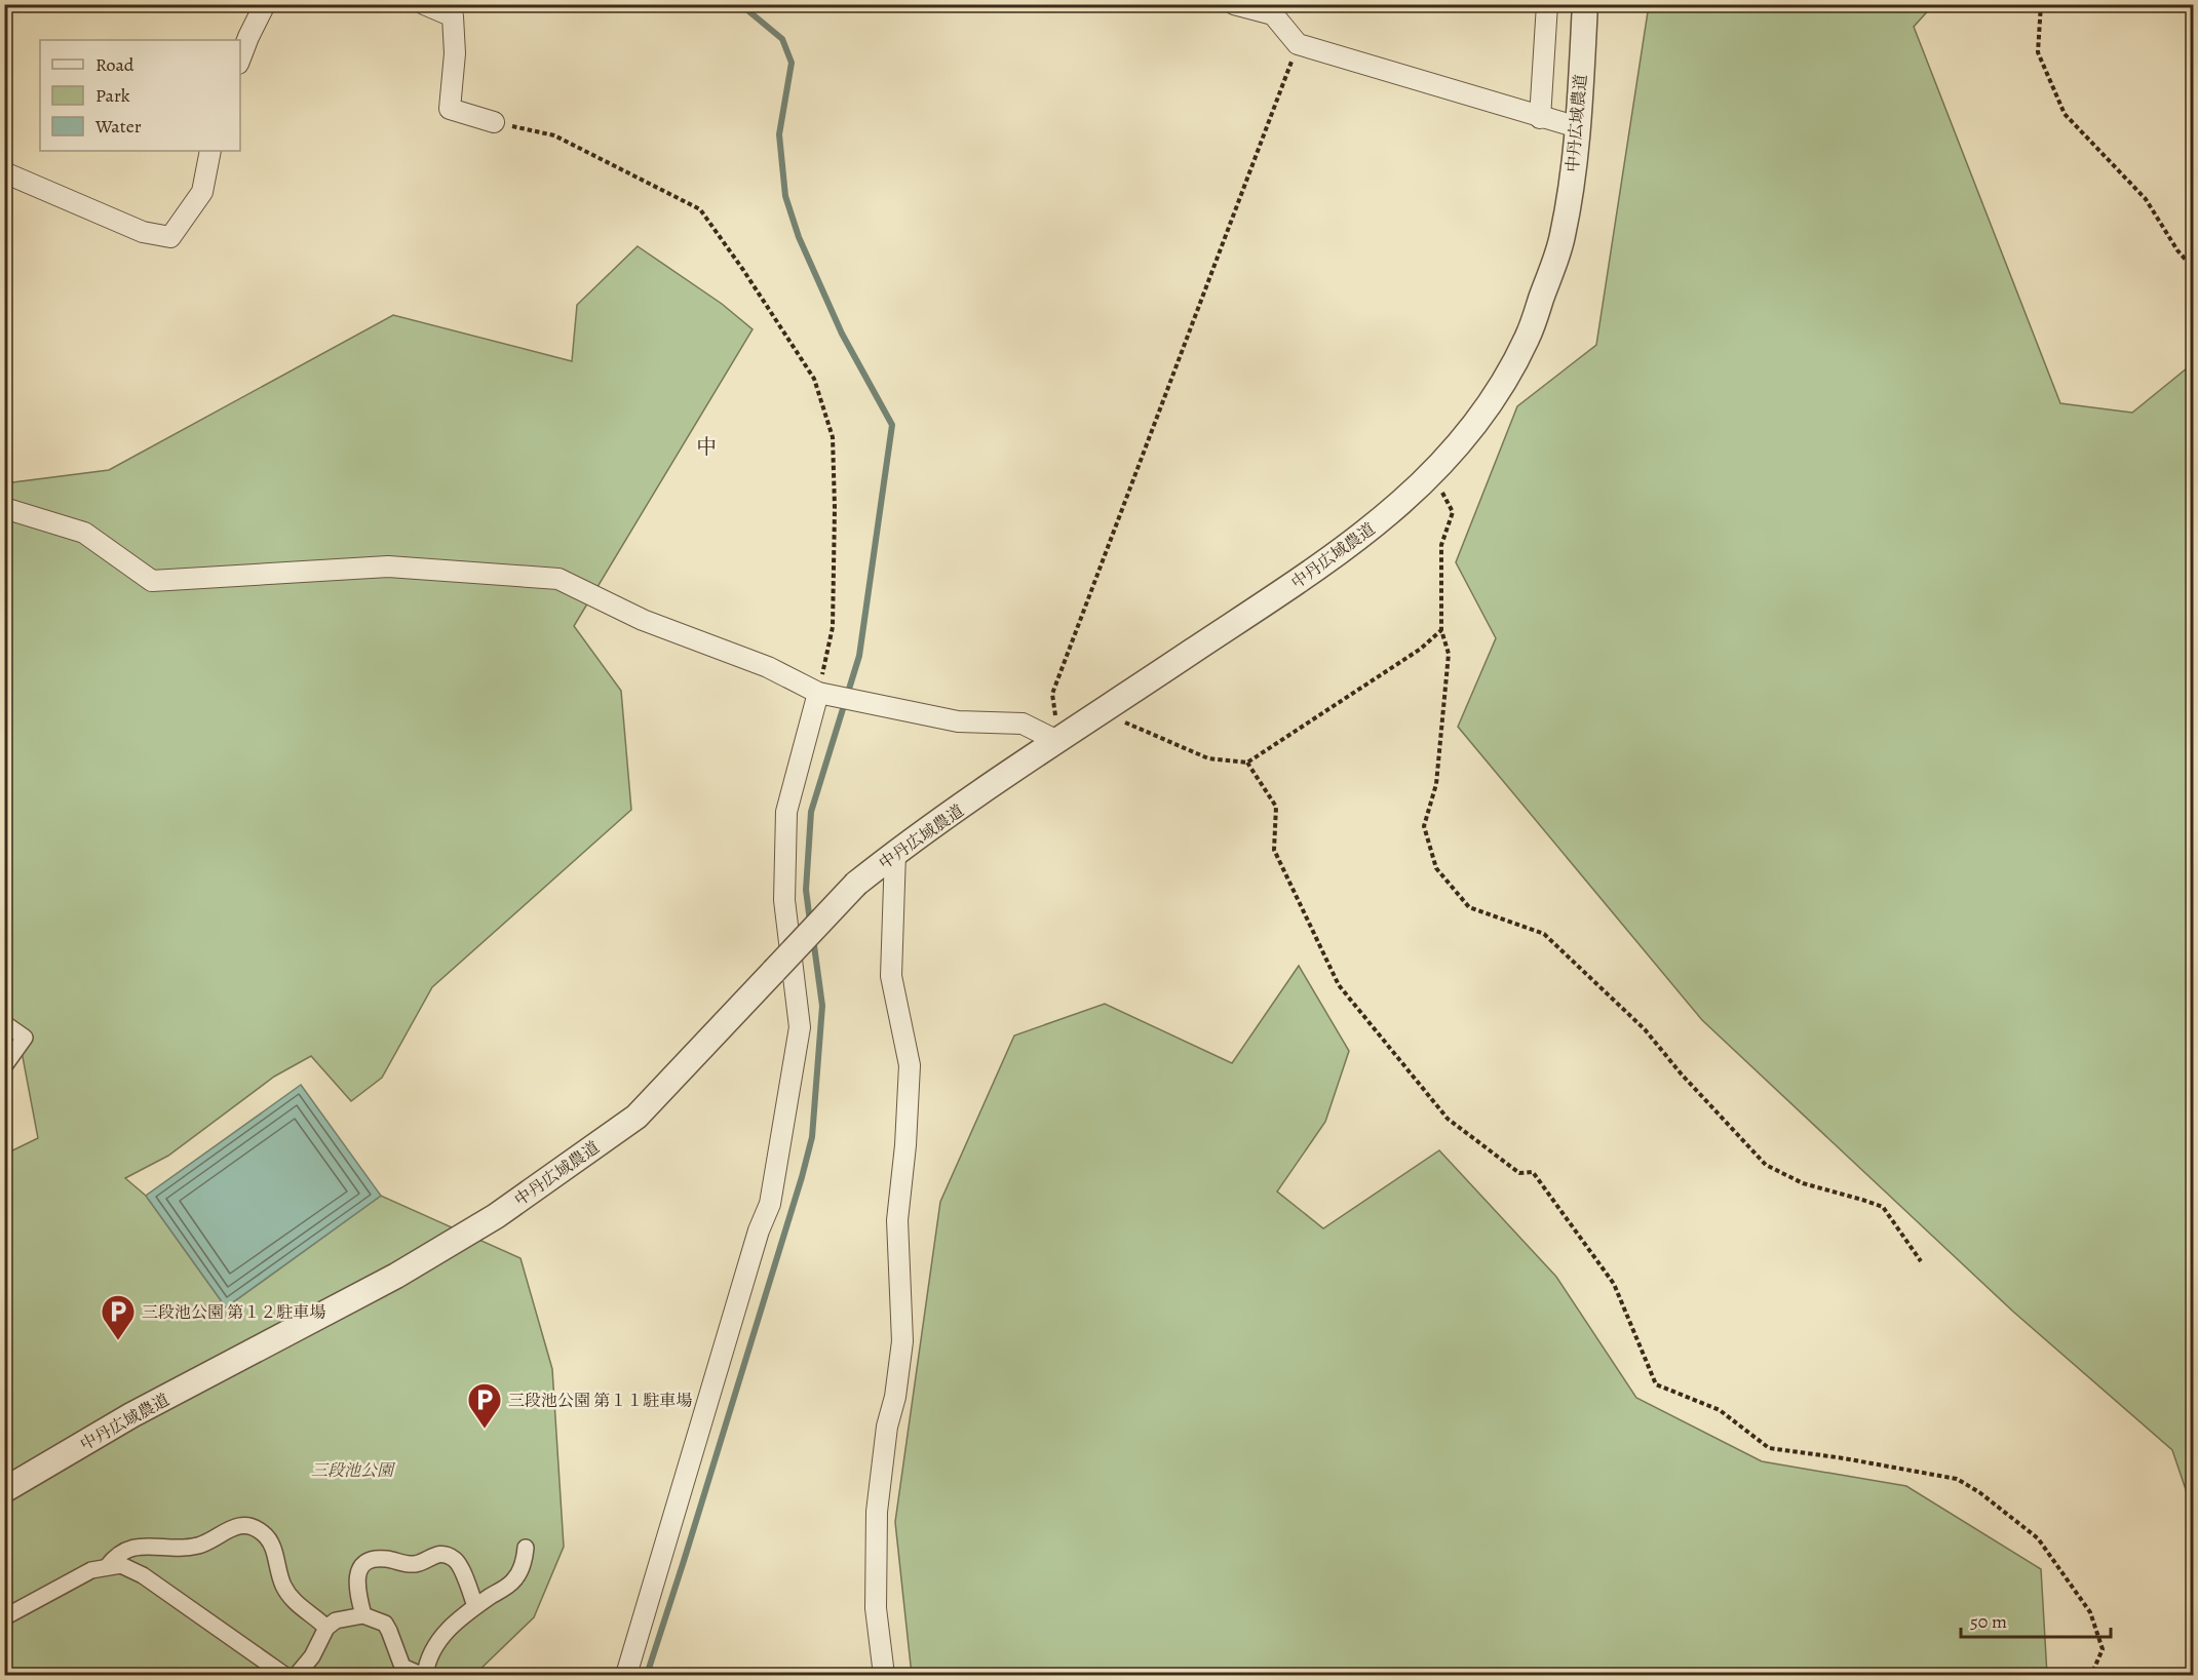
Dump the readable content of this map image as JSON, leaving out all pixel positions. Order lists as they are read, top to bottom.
{
  "streets": {
    "street": ["中丹広域農道"]
  },
  "districts": ["中"],
  "parks": ["三段池公園"],
  "places": {
    "parking": ["三段池公園 第１２駐車場", "三段池公園 第１１駐車場"]
  },
  "legend": ["Road", "Park", "Water"],
  "scale_bar": "50 m"
}
